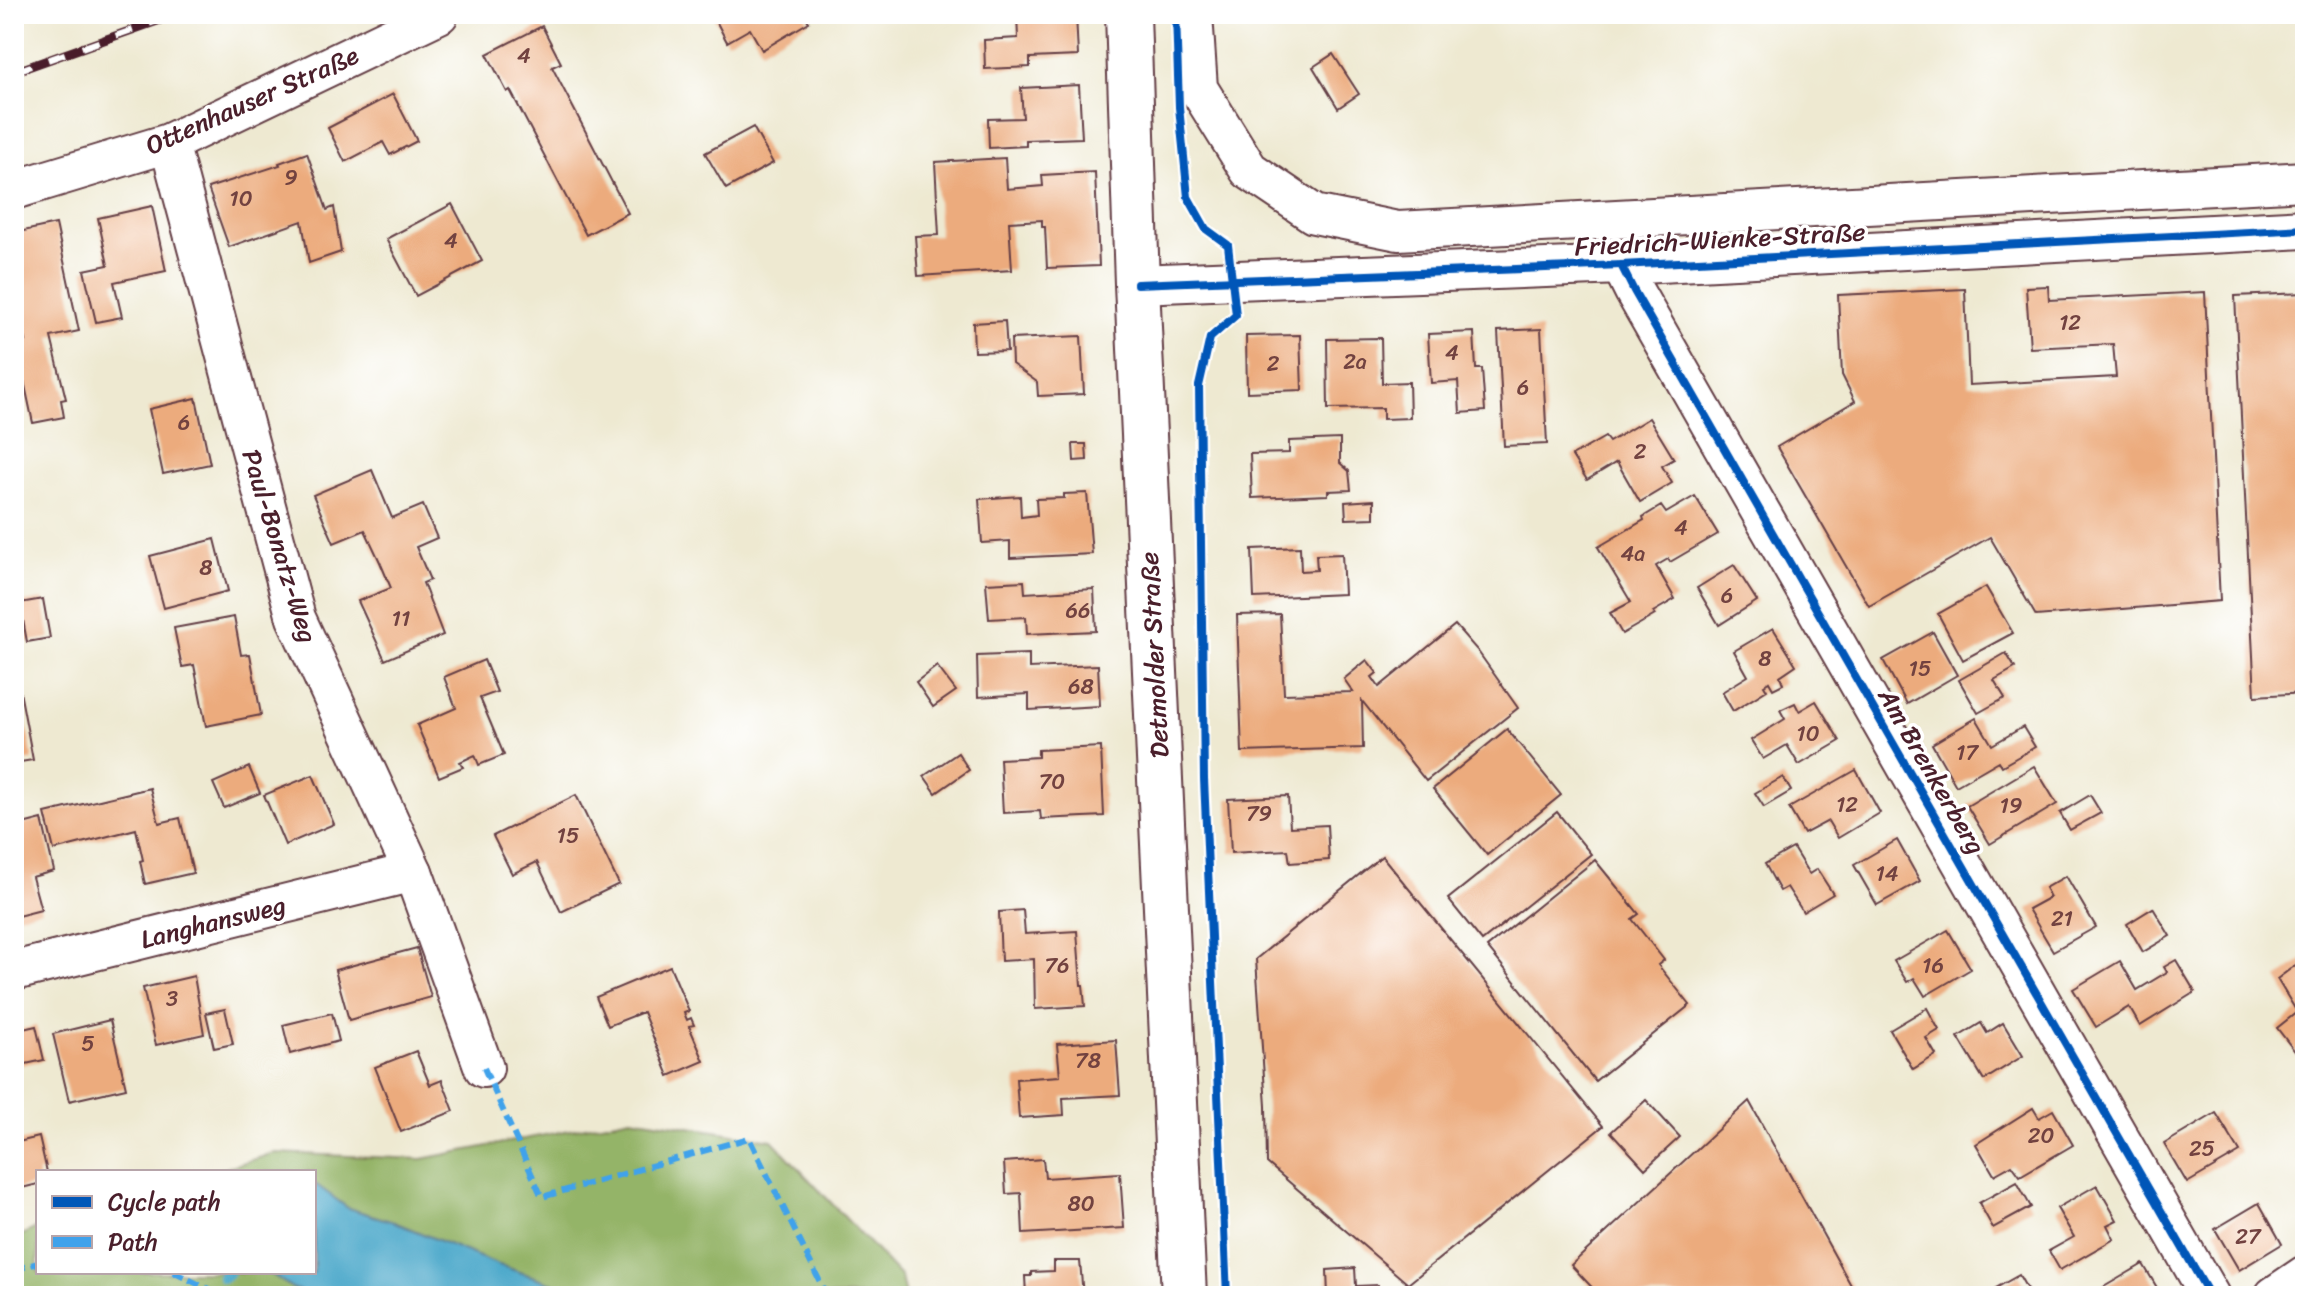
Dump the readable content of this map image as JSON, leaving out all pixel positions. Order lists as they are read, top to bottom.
{
  "streets": {
    "main road": ["Detmolder Straße"],
    "street": [
      "Ottenhauser Straße",
      "Friedrich-Wienke-Straße",
      "Paul-Bonatz-Weg",
      "Am Brenkerberg",
      "Langhansweg"
    ]
  },
  "crossings": [
    ["Ottenhauser Straße", "Paul-Bonatz-Weg"],
    ["Friedrich-Wienke-Straße", "Detmolder Straße"],
    ["Friedrich-Wienke-Straße", "Am Brenkerberg"],
    ["Paul-Bonatz-Weg", "Langhansweg"]
  ],
  "house_numbers": [
    "4",
    "9",
    "10",
    "4",
    "12",
    "4",
    "2a",
    "2",
    "6",
    "6",
    "2",
    "4",
    "4a",
    "8",
    "6",
    "66",
    "11",
    "8",
    "15",
    "68",
    "10",
    "17",
    "70",
    "12",
    "19",
    "79",
    "15",
    "14",
    "21",
    "76",
    "16",
    "3",
    "5",
    "78",
    "20",
    "25",
    "80",
    "27"
  ],
  "legend": ["Cycle path", "Path"]
}
